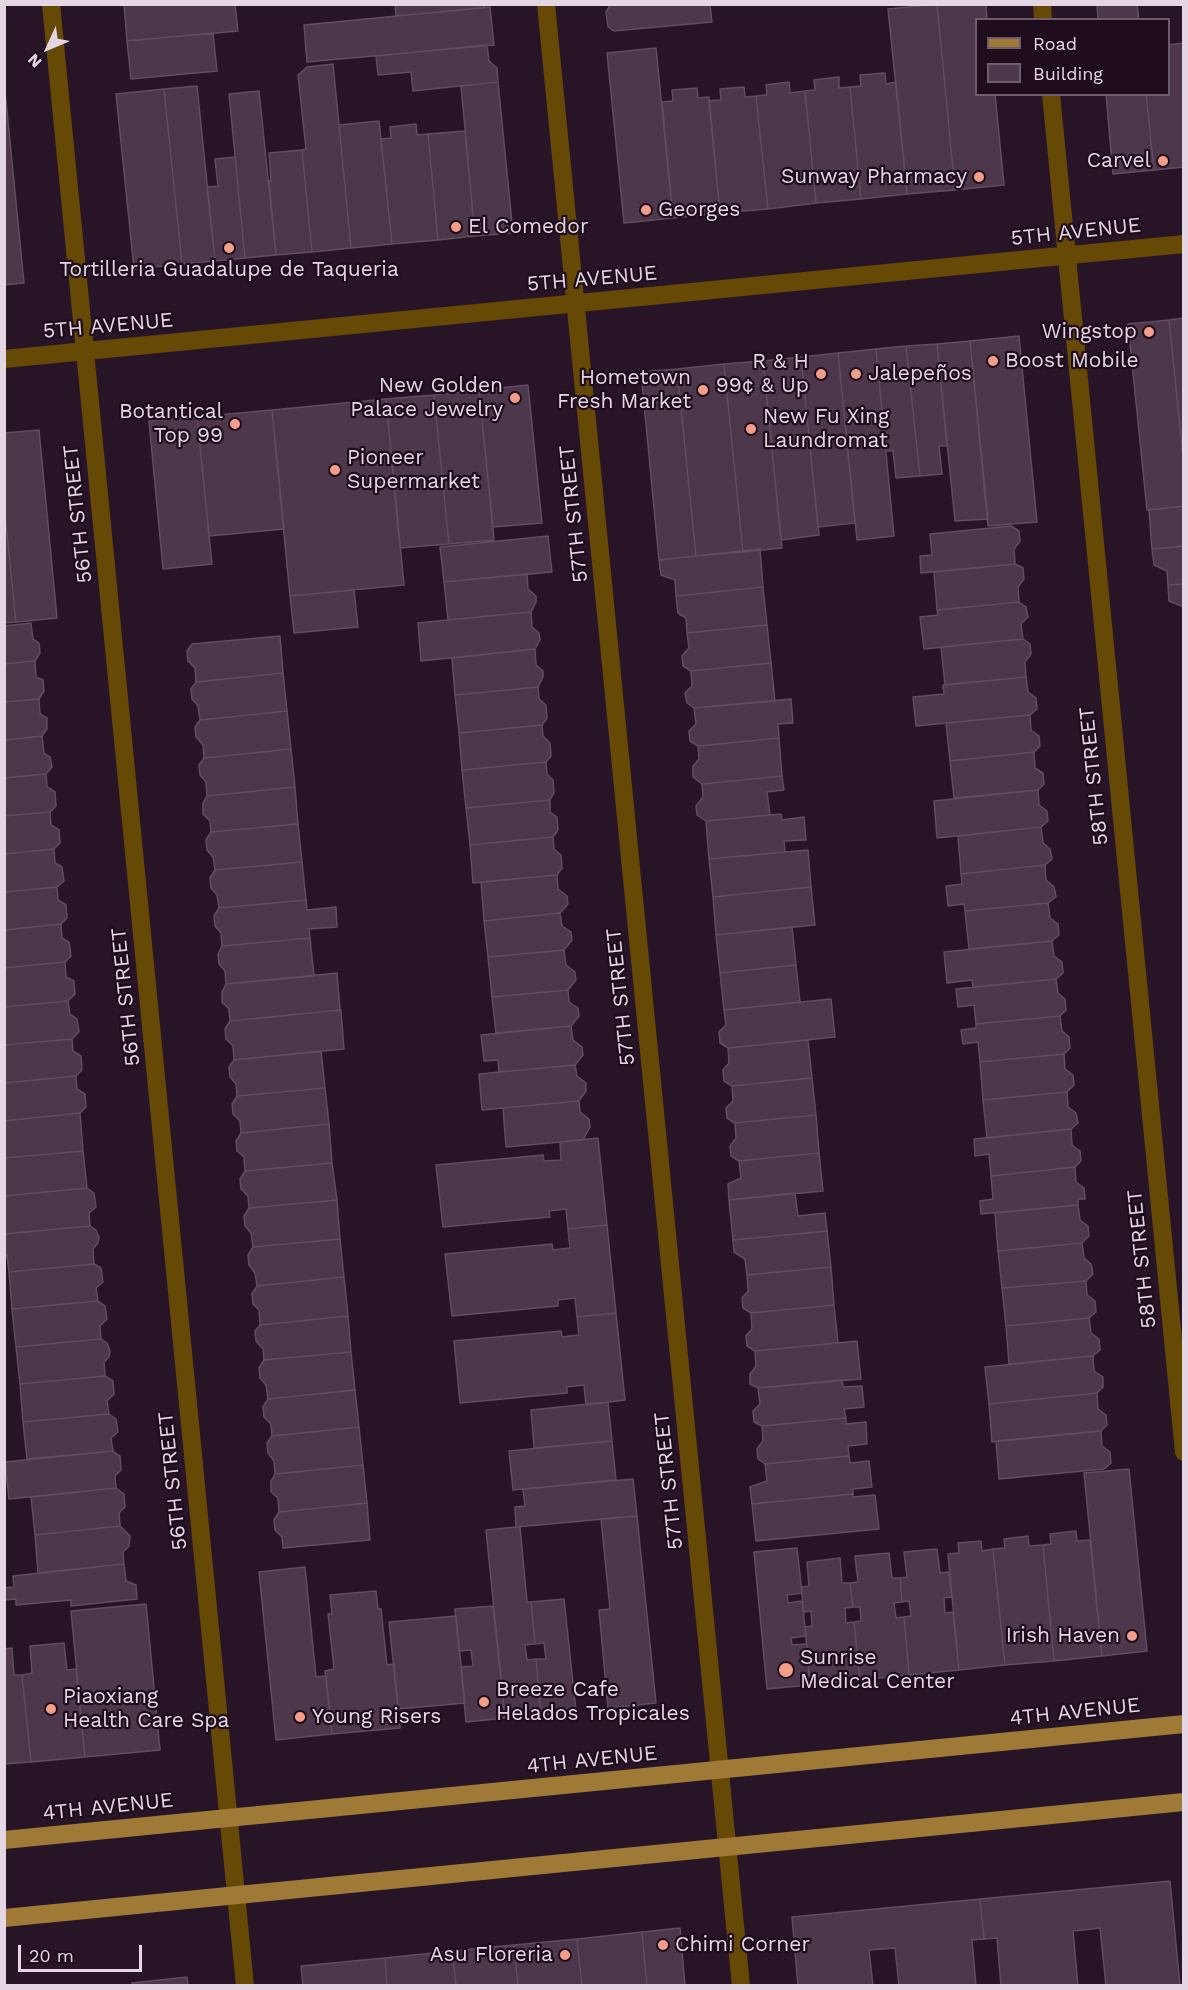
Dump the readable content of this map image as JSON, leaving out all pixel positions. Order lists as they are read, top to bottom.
{
  "streets": {
    "main road": ["4TH AVENUE"],
    "street": [
      "5TH AVENUE",
      "56TH STREET",
      "57TH STREET",
      "58TH STREET"
    ]
  },
  "crossings": [
    ["5TH AVENUE", "56TH STREET"],
    ["5TH AVENUE", "57TH STREET"],
    ["5TH AVENUE", "58TH STREET"],
    ["56TH STREET", "4TH AVENUE"],
    ["57TH STREET", "4TH AVENUE"]
  ],
  "places": [
    "Carvel",
    "Sunway Pharmacy",
    "Georges",
    "El Comedor",
    "Tortilleria Guadalupe de Taqueria",
    "Wingstop",
    "Boost Mobile",
    "R & H 99¢ & Up",
    "Jalepeños",
    "Hometown Fresh Market",
    "New Golden Palace Jewelry",
    "Botantical Top 99",
    "New Fu Xing Laundromat",
    "Pioneer Supermarket",
    "Irish Haven",
    "Sunrise Medical Center",
    "Breeze Cafe Helados Tropicales",
    "Piaoxiang Health Care Spa",
    "Young Risers",
    "Chimi Corner",
    "Asu Floreria"
  ],
  "legend": ["Road", "Building"],
  "scale_bar": "20 m",
  "north": "bottom left"
}
